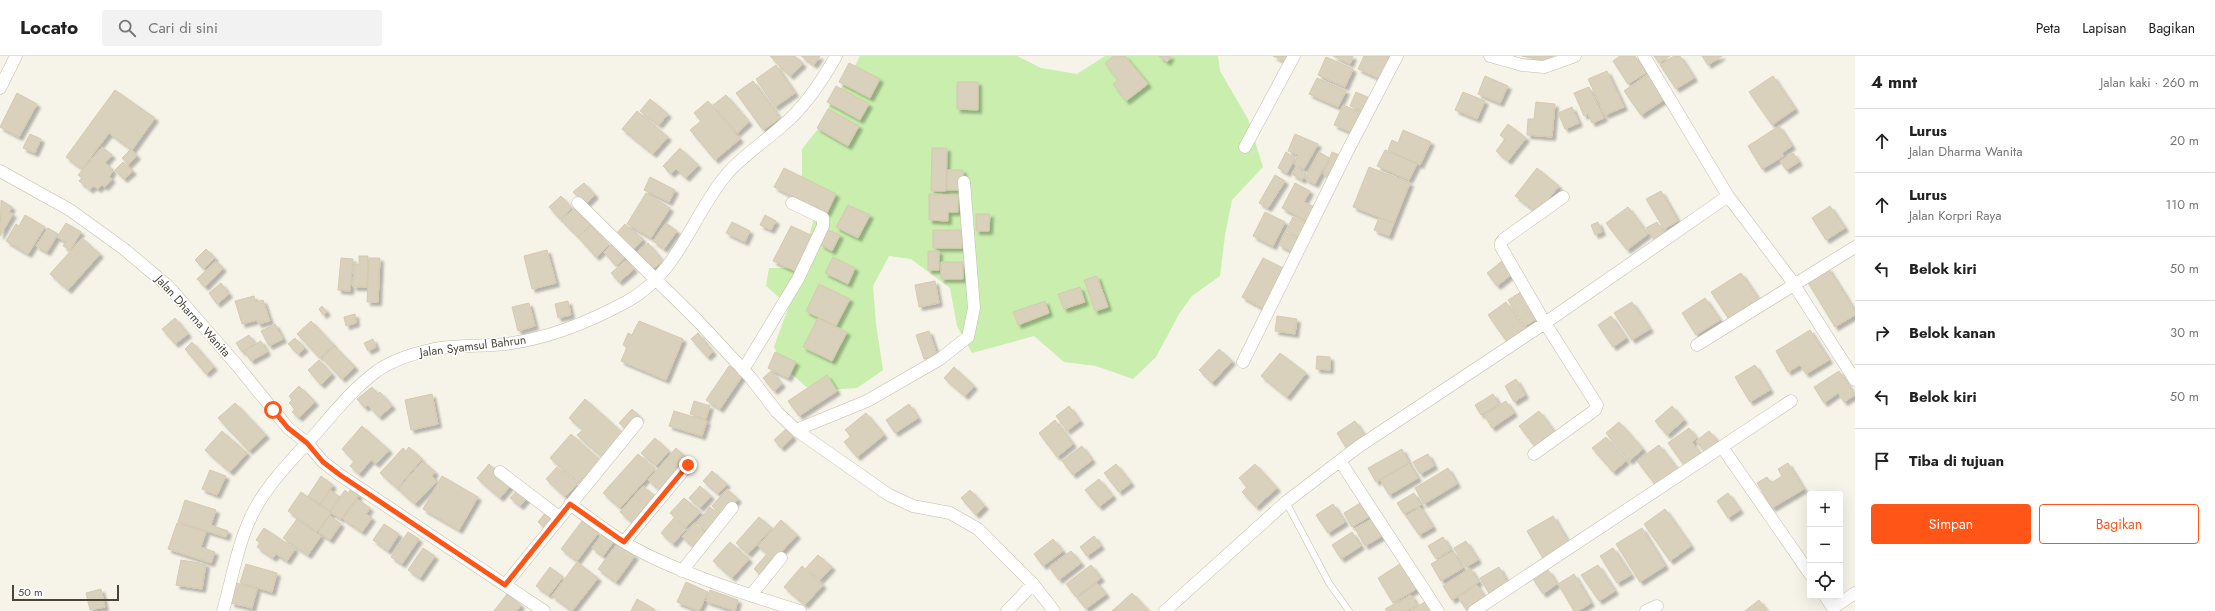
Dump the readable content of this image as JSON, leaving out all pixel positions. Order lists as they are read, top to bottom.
{
  "streets": {
    "street": ["Jalan Dharma Wanita", "Jalan Syamsul Bahrun"]
  },
  "crossings": [
    ["Jalan Dharma Wanita", "Jalan Syamsul Bahrun"]
  ],
  "scale_bar": "50 m",
  "page": {
    "header": "Locato",
    "search": "Cari di sini",
    "nav": ["Peta", "Lapisan", "Bagikan"],
    "heading": ["4 mnt", "Jalan kaki · 260 m"],
    "list": [
      ["Lurus", "Jalan Dharma Wanita", "20 m"],
      ["Lurus", "Jalan Korpri Raya", "110 m"],
      ["Belok kiri", "50 m"],
      ["Belok kanan", "30 m"],
      ["Belok kiri", "50 m"],
      "Tiba di tujuan"
    ],
    "map_buttons": ["+", "−"],
    "buttons": ["Simpan", "Bagikan"],
    "scale": "50 m"
  }
}
